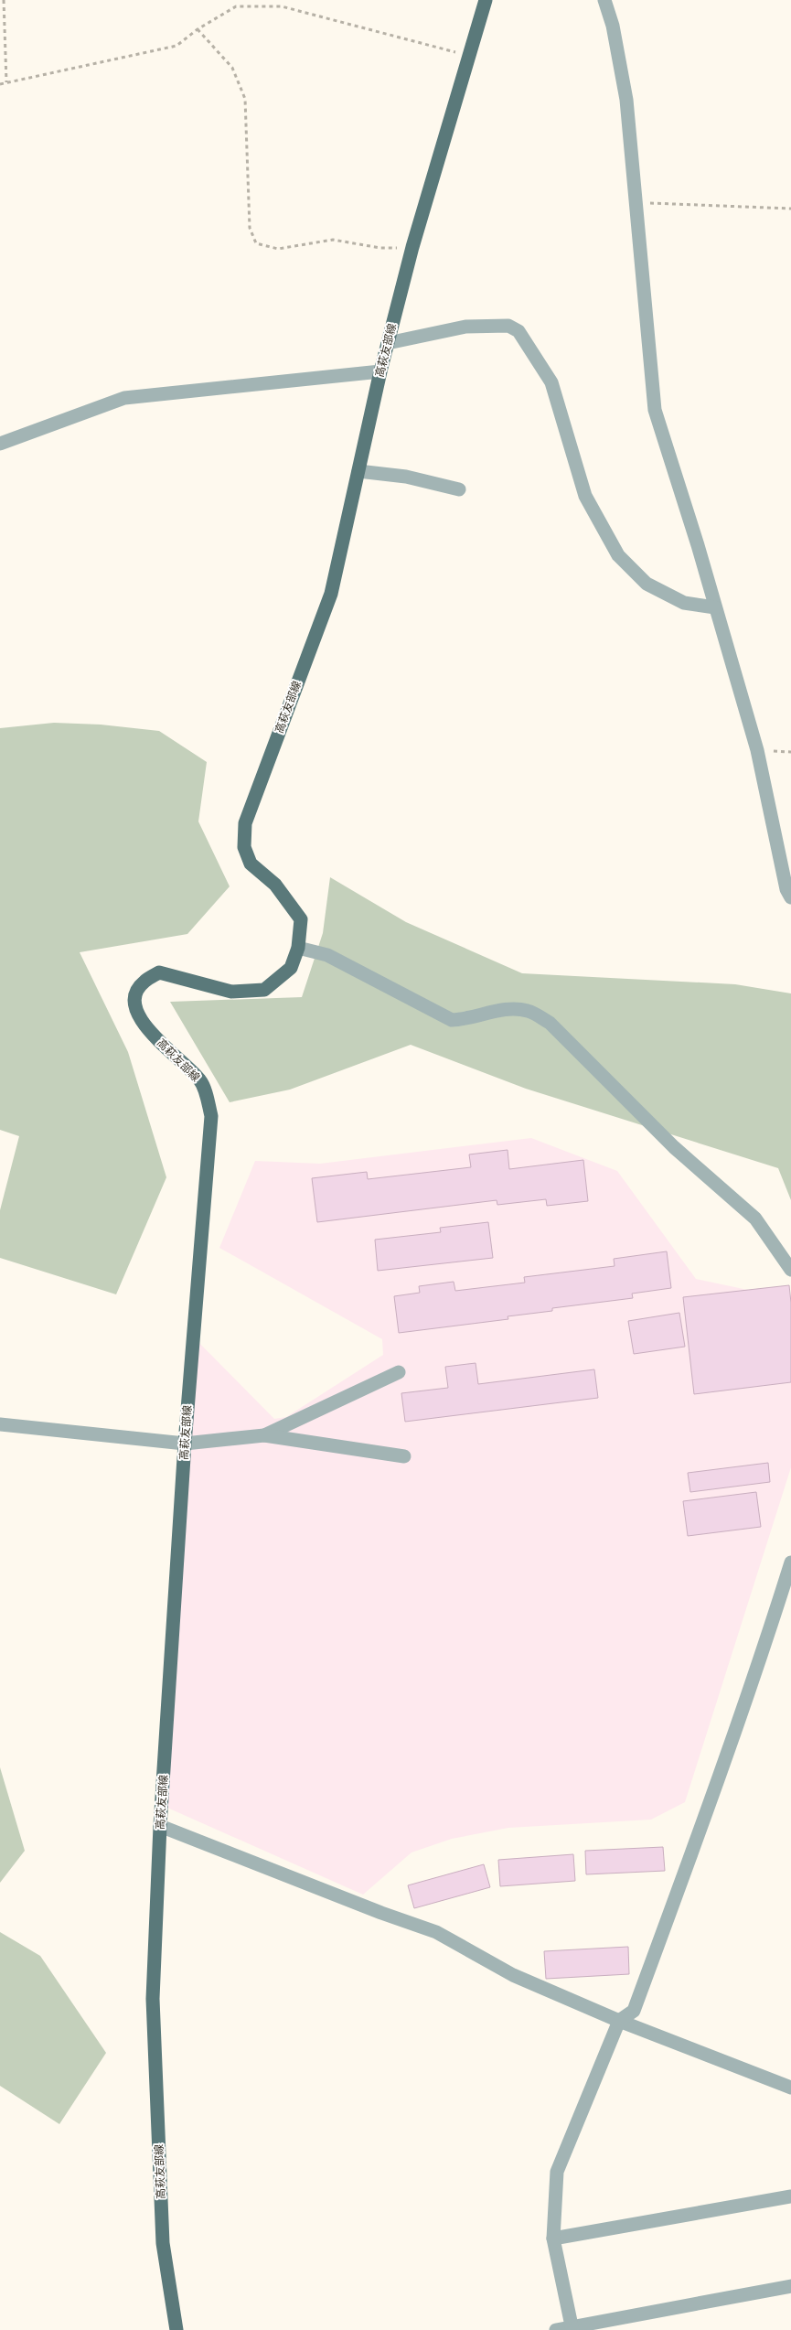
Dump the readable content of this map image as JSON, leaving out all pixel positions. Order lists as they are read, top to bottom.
{
  "streets": {
    "main road": ["高萩友部線"]
  }
}
